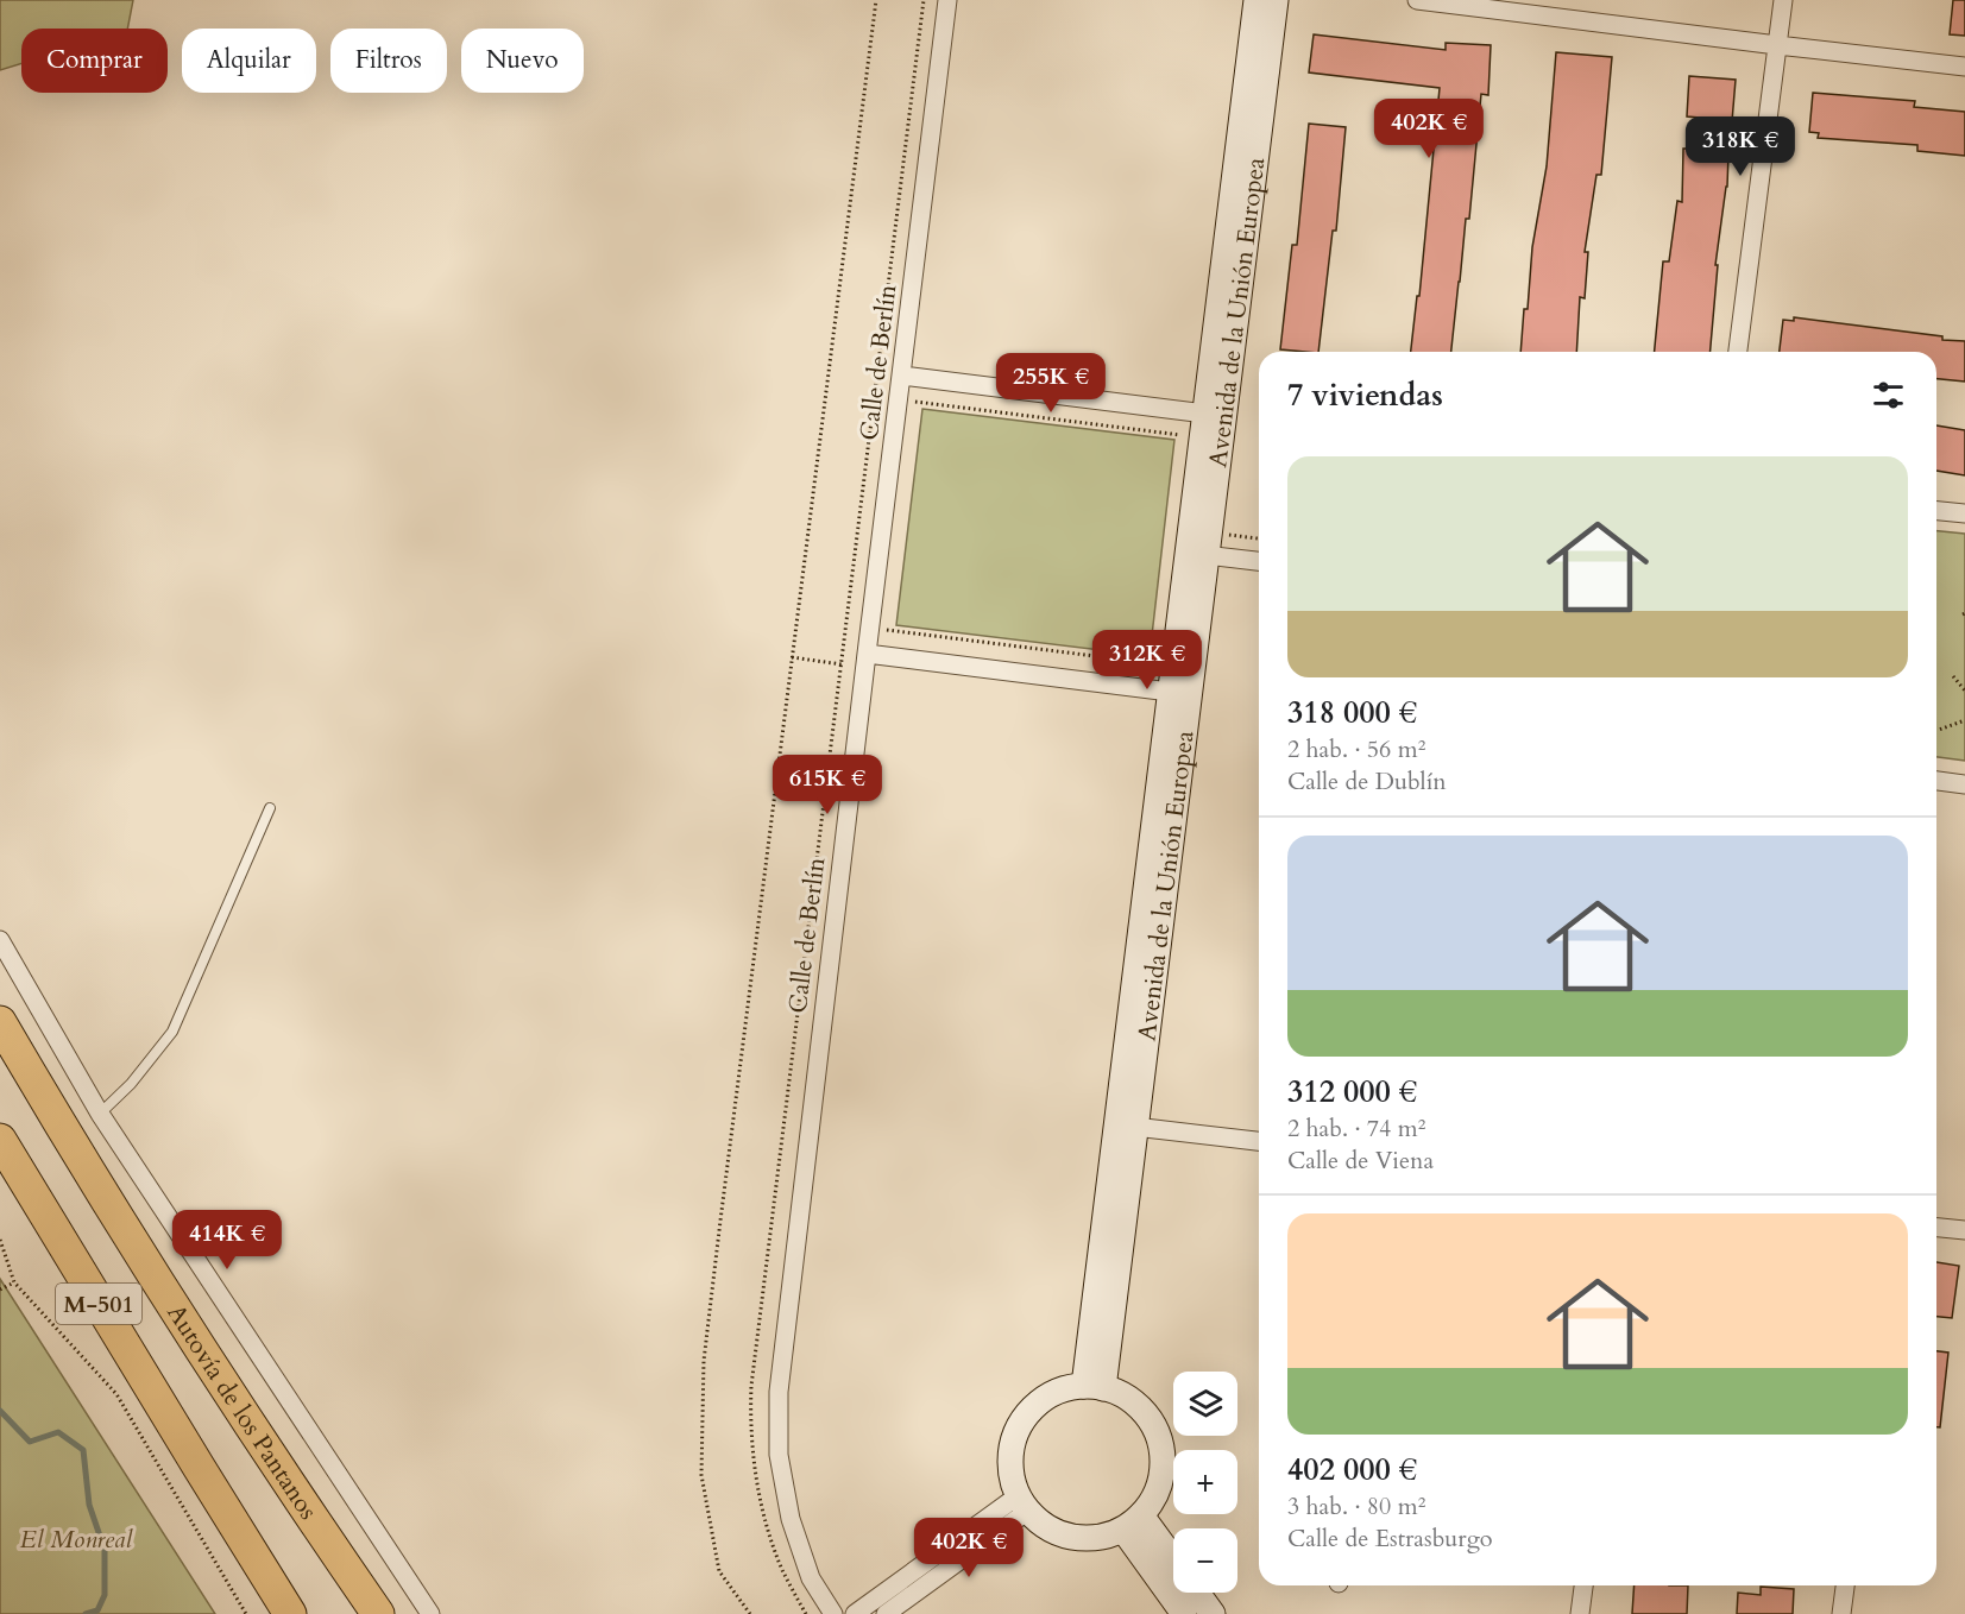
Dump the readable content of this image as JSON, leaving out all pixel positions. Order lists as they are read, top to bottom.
{
  "streets": {
    "highway": ["M-501", "Autovía de los Pantanos"],
    "street": ["Avenida de la Unión Europea", "Calle de Berlín"]
  },
  "parks": ["El Monreal"],
  "page": {
    "chip": [
      "Comprar",
      "Alquilar",
      "Filtros",
      "Nuevo"
    ],
    "price": [
      "402K €",
      "318K €",
      "255K €",
      "312K €",
      "615K €",
      "414K €",
      "402K €"
    ],
    "heading": "7 viviendas",
    "list": [
      {
        "name": "318 000 €",
        "note": "2 hab. · 56 m² · Calle de Dublín"
      },
      {
        "name": "312 000 €",
        "note": "2 hab. · 74 m² · Calle de Viena"
      },
      {
        "name": "402 000 €",
        "note": "3 hab. · 80 m² · Calle de Estrasburgo"
      }
    ],
    "map_buttons": ["+", "−"]
  }
}
